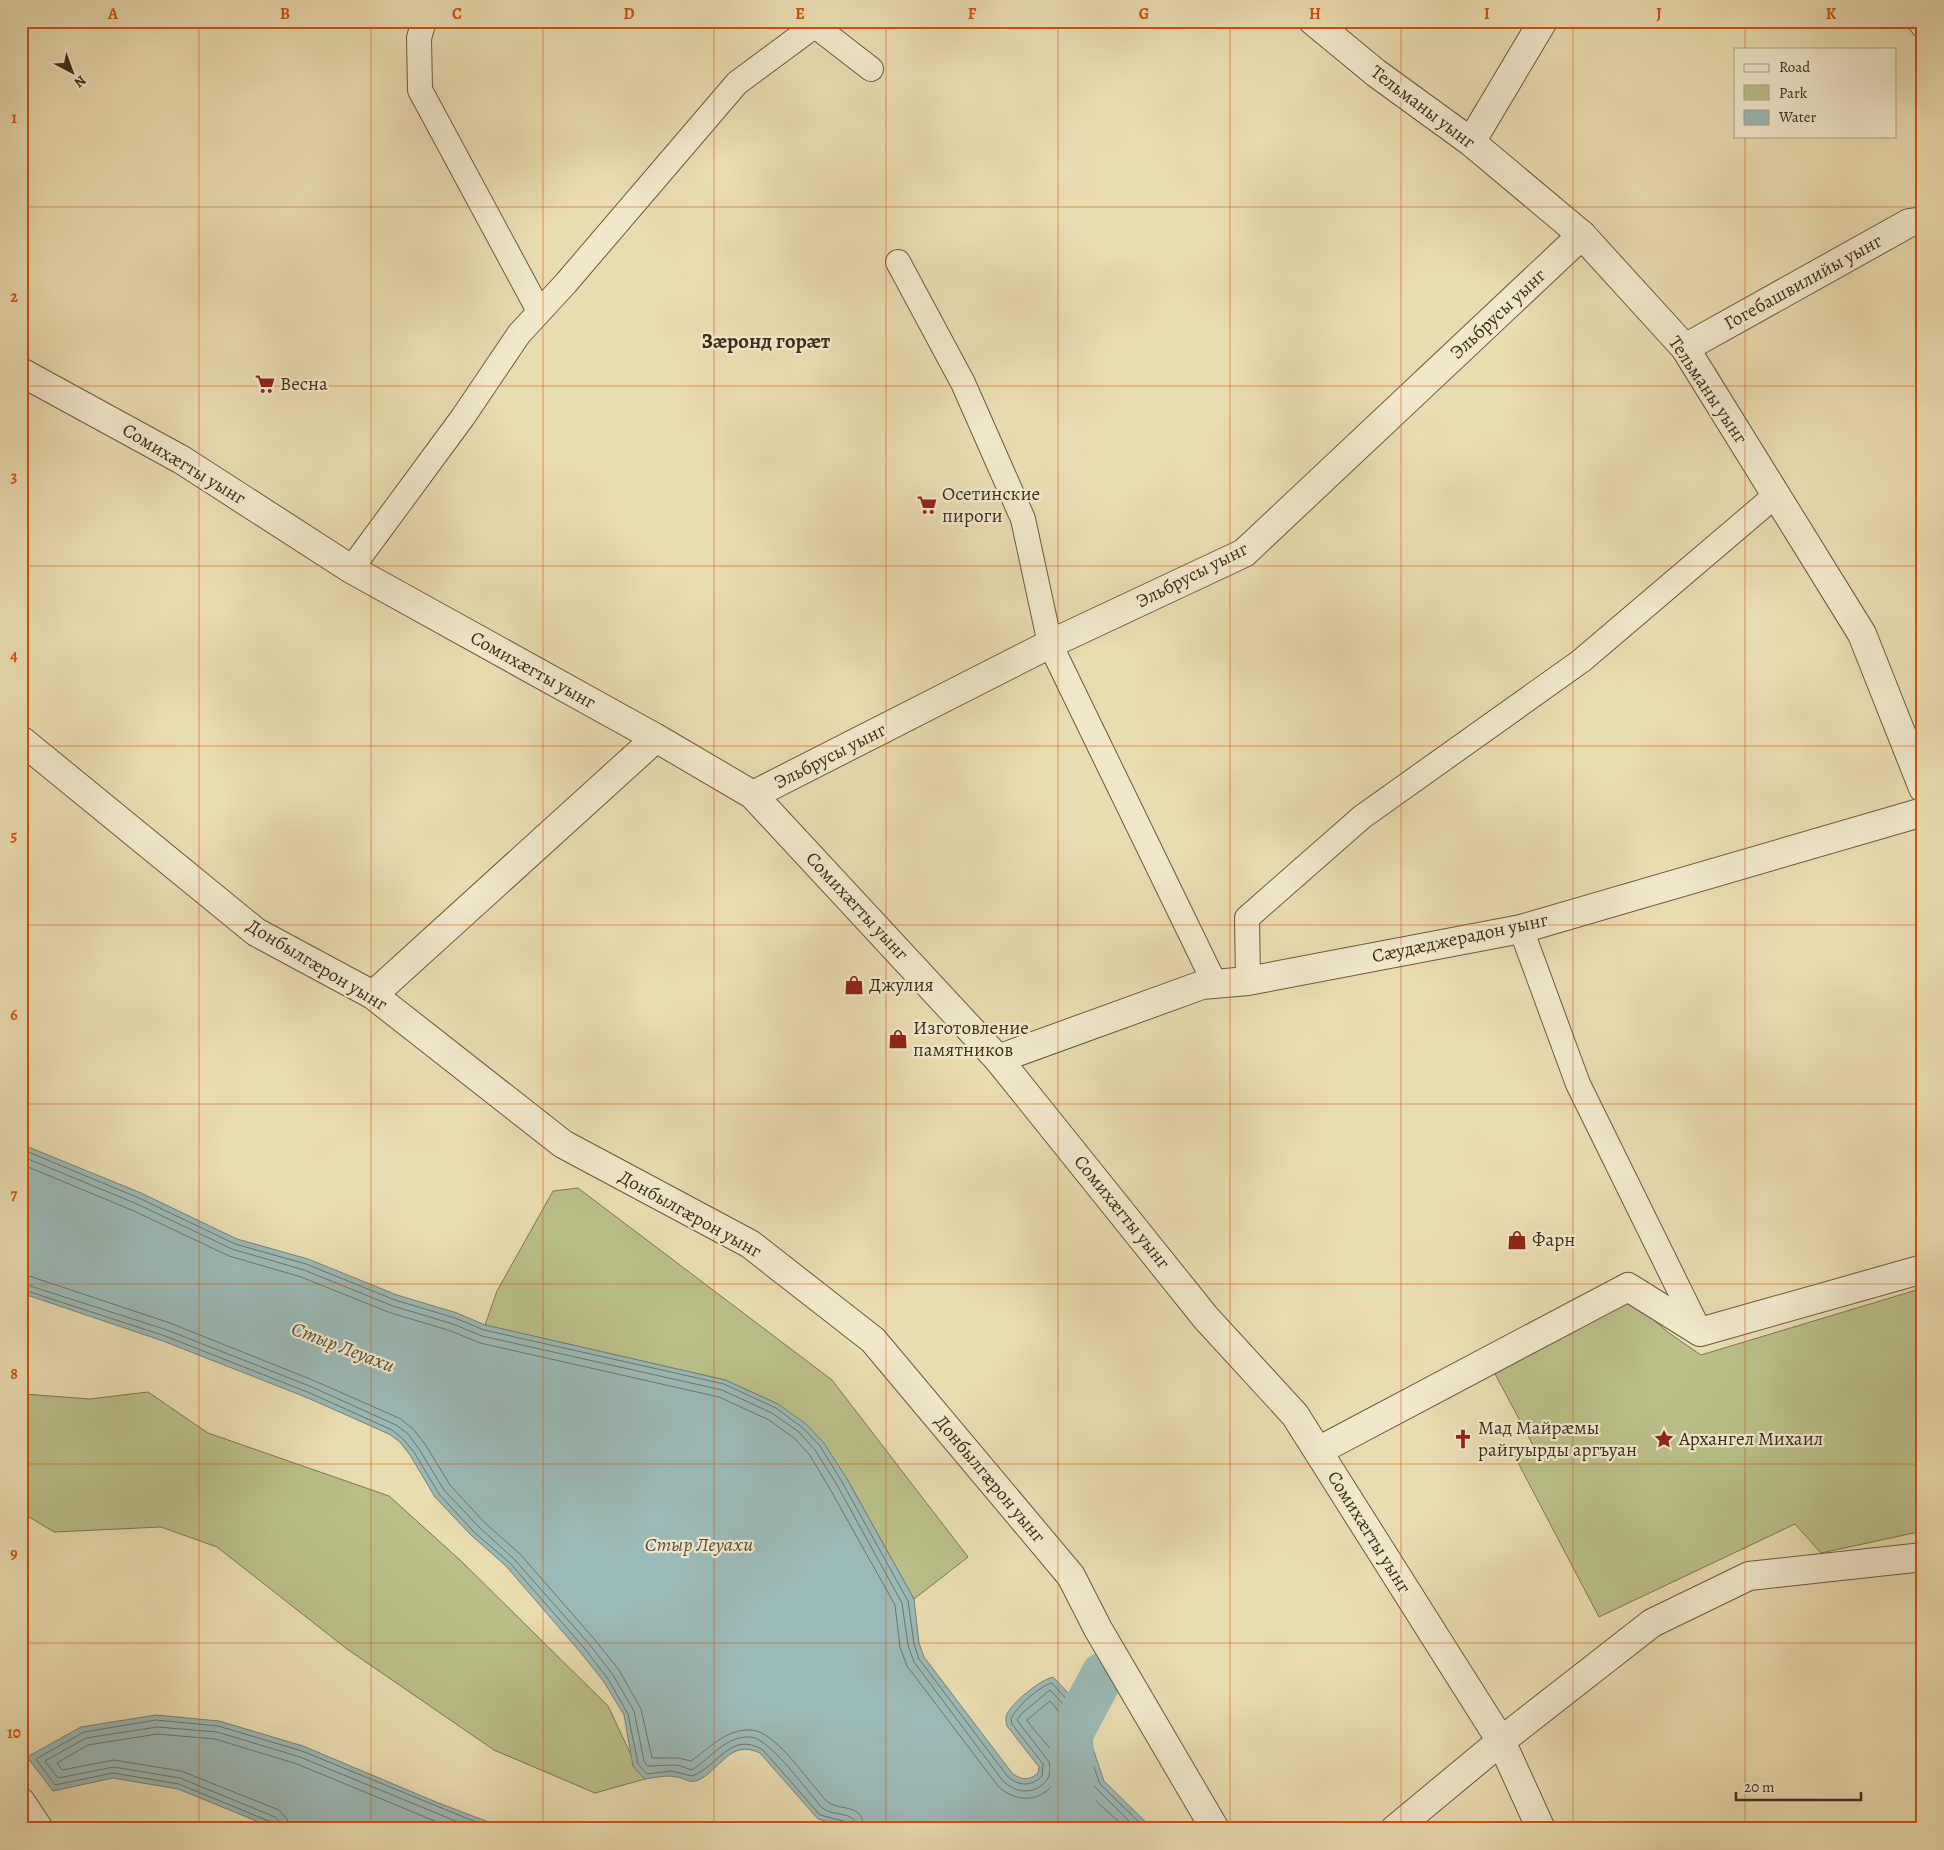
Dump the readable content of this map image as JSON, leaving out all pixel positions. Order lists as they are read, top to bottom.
{
  "streets": {
    "street": [
      "Тельманы уынг",
      "Гогебашвилийы уынг",
      "Эльбрусы уынг",
      "Сомихæгты уынг",
      "Сæудæджерадон уынг",
      "Донбылгæрон уынг"
    ]
  },
  "crossings": [
    ["Тельманы уынг", "Гогебашвилийы уынг"],
    ["Тельманы уынг", "Эльбрусы уынг"],
    ["Эльбрусы уынг", "Сомихæгты уынг"],
    ["Сомихæгты уынг", "Сæудæджерадон уынг"]
  ],
  "districts": ["Зæронд горæт"],
  "water": ["Стыр Леуахи"],
  "places": {
    "supermarket": ["Весна", "Осетинские пироги"],
    "shop": ["Джулия", "Изготовление памятников", "Фарн"],
    "church": ["Мад Майрæмы райгуырды аргъуан"],
    "place": ["Архангел Михаил"]
  },
  "legend": ["Road", "Park", "Water"],
  "scale_bar": "20 m",
  "north": "bottom right",
  "grid": {
    "columns": [
      "A",
      "B",
      "C",
      "D",
      "E",
      "F",
      "G",
      "H",
      "I",
      "J",
      "K"
    ],
    "rows": [
      "1",
      "2",
      "3",
      "4",
      "5",
      "6",
      "7",
      "8",
      "9",
      "10"
    ]
  }
}
